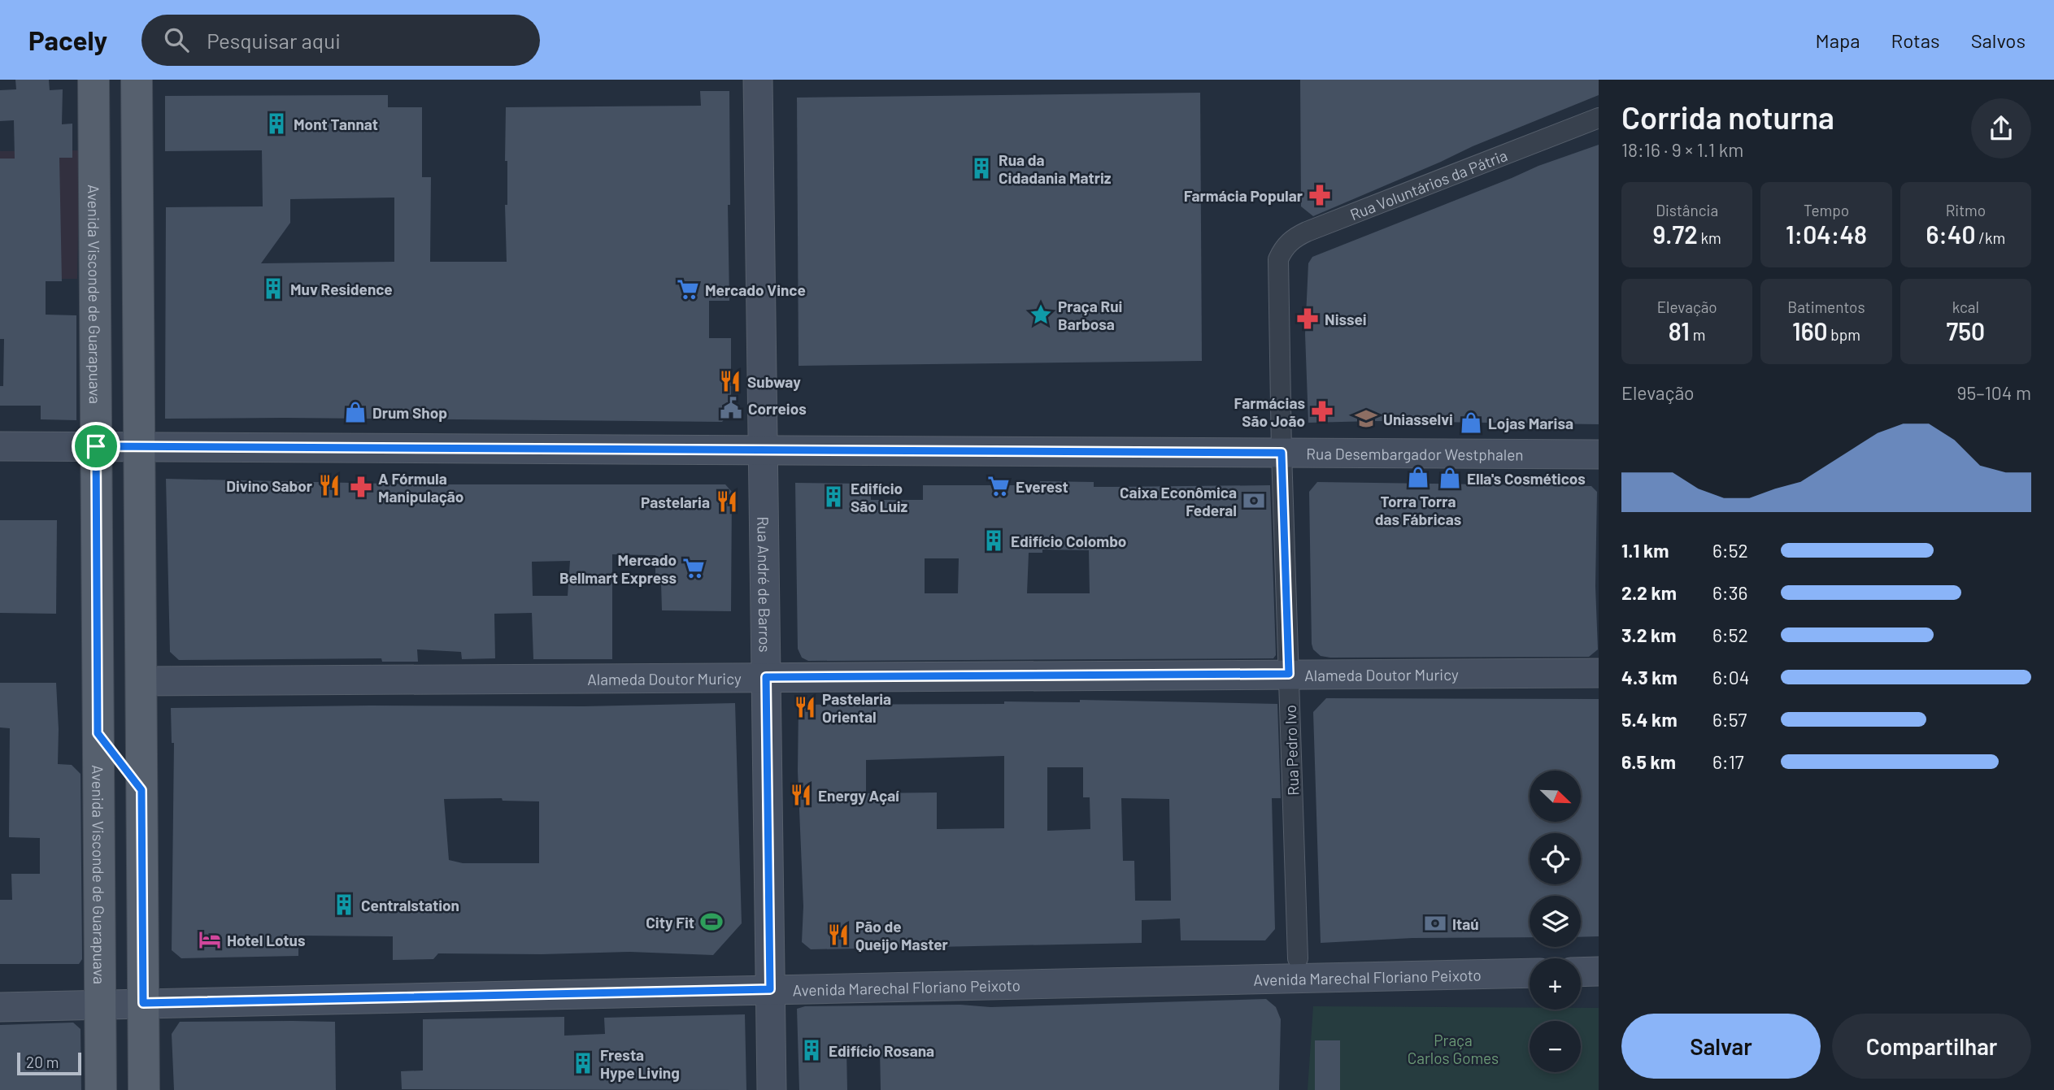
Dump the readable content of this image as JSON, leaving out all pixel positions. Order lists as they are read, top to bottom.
{
  "streets": {
    "main road": ["Avenida Visconde de Guarapuava"],
    "street": [
      "Rua Voluntários da Pátria",
      "Rua Desembargador Westphalen",
      "Rua André de Barros",
      "Alameda Doutor Muricy",
      "Rua Pedro Ivo",
      "Avenida Marechal Floriano Peixoto"
    ]
  },
  "crossings": [
    ["Rua Voluntários da Pátria", "Rua Pedro Ivo"],
    ["Avenida Visconde de Guarapuava", "Rua Desembargador Westphalen"],
    ["Avenida Visconde de Guarapuava", "Avenida Marechal Floriano Peixoto"],
    ["Rua Desembargador Westphalen", "Rua André de Barros"],
    ["Rua Desembargador Westphalen", "Rua Pedro Ivo"],
    ["Rua André de Barros", "Alameda Doutor Muricy"],
    ["Rua André de Barros", "Avenida Marechal Floriano Peixoto"],
    ["Alameda Doutor Muricy", "Rua Pedro Ivo"]
  ],
  "parks": ["Praça Carlos Gomes"],
  "places": {
    "building": [
      "Mont Tannat",
      "Rua da Cidadania Matriz",
      "Muv Residence",
      "Edifício São Luiz",
      "Edifício Colombo",
      "Centralstation",
      "Edifício Rosana",
      "Fresta Hype Living"
    ],
    "pharmacy": [
      "Farmácia Popular",
      "Nissei",
      "Farmácias São João",
      "A Fórmula Manipulação"
    ],
    "supermarket": ["Mercado Vince", "Everest", "Mercado Bellmart Express"],
    "place": ["Praça Rui Barbosa"],
    "restaurant": [
      "Subway",
      "Divino Sabor",
      "Pastelaria",
      "Pastelaria Oriental",
      "Energy Açaí",
      "Pão de Queijo Master"
    ],
    "public building": ["Correios"],
    "shop": [
      "Drum Shop",
      "Lojas Marisa",
      "Torra Torra das Fábricas",
      "Ella's Cosméticos"
    ],
    "school or university": ["Uniasselvi"],
    "bank": ["Caixa Econômica Federal", "Itaú"],
    "sports": ["City Fit"],
    "hotel": ["Hotel Lotus"]
  },
  "scale_bar": "20 m",
  "north": "bottom right",
  "page": {
    "header": "Pacely",
    "search": "Pesquisar aqui",
    "nav": ["Mapa", "Rotas", "Salvos"],
    "heading": ["Corrida noturna", "18:16 · 9 × 1.1 km"],
    "stats": [
      ["Distância", "9.72 km"],
      ["Tempo", "1:04:48"],
      ["Ritmo", "6:40 /km"],
      ["Elevação", "81 m"],
      ["Batimentos", "160 bpm"],
      ["kcal", "750"]
    ],
    "chart": ["Elevação", "95–104 m"],
    "list": [
      {
        "name": "1.1 km",
        "note": "6:52"
      },
      {
        "name": "2.2 km",
        "note": "6:36"
      },
      {
        "name": "3.2 km",
        "note": "6:52"
      },
      {
        "name": "4.3 km",
        "note": "6:04"
      },
      {
        "name": "5.4 km",
        "note": "6:57"
      },
      {
        "name": "6.5 km",
        "note": "6:17"
      }
    ],
    "map_buttons": ["+", "−"],
    "buttons": ["Salvar", "Compartilhar"],
    "scale": "20 m"
  }
}
